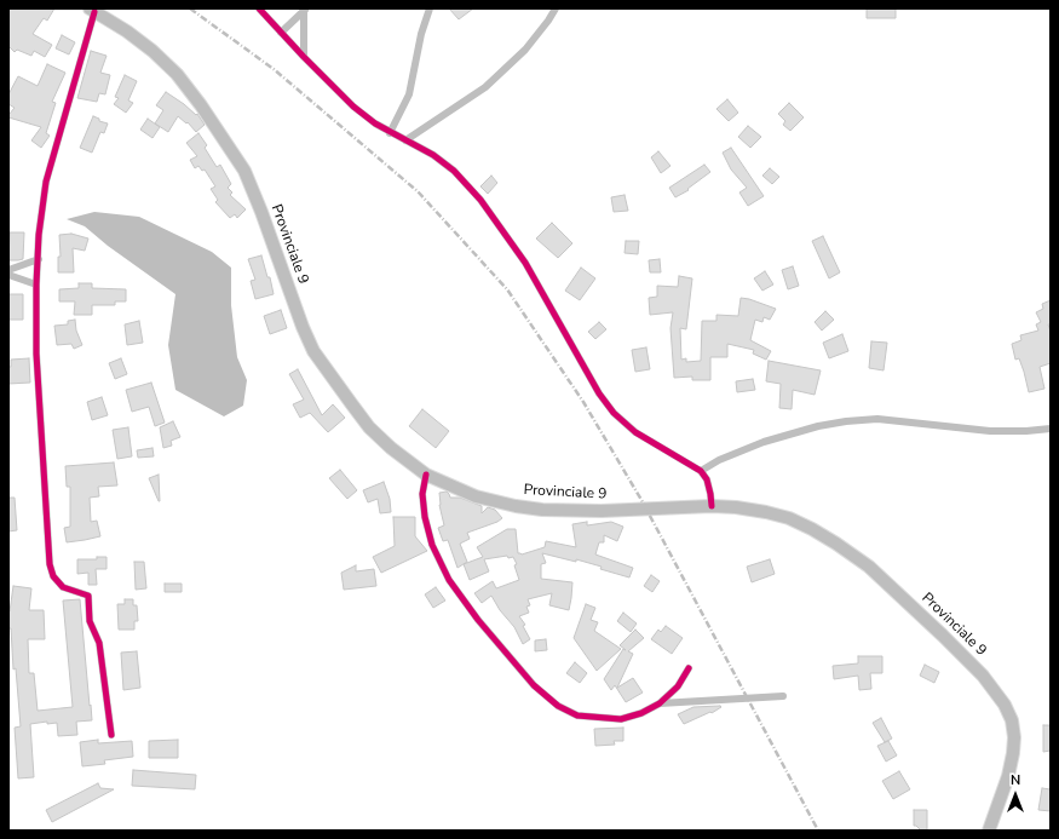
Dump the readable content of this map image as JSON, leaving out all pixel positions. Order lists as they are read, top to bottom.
{
  "streets": {
    "main road": ["Provinciale 9"]
  },
  "north": "top"
}
